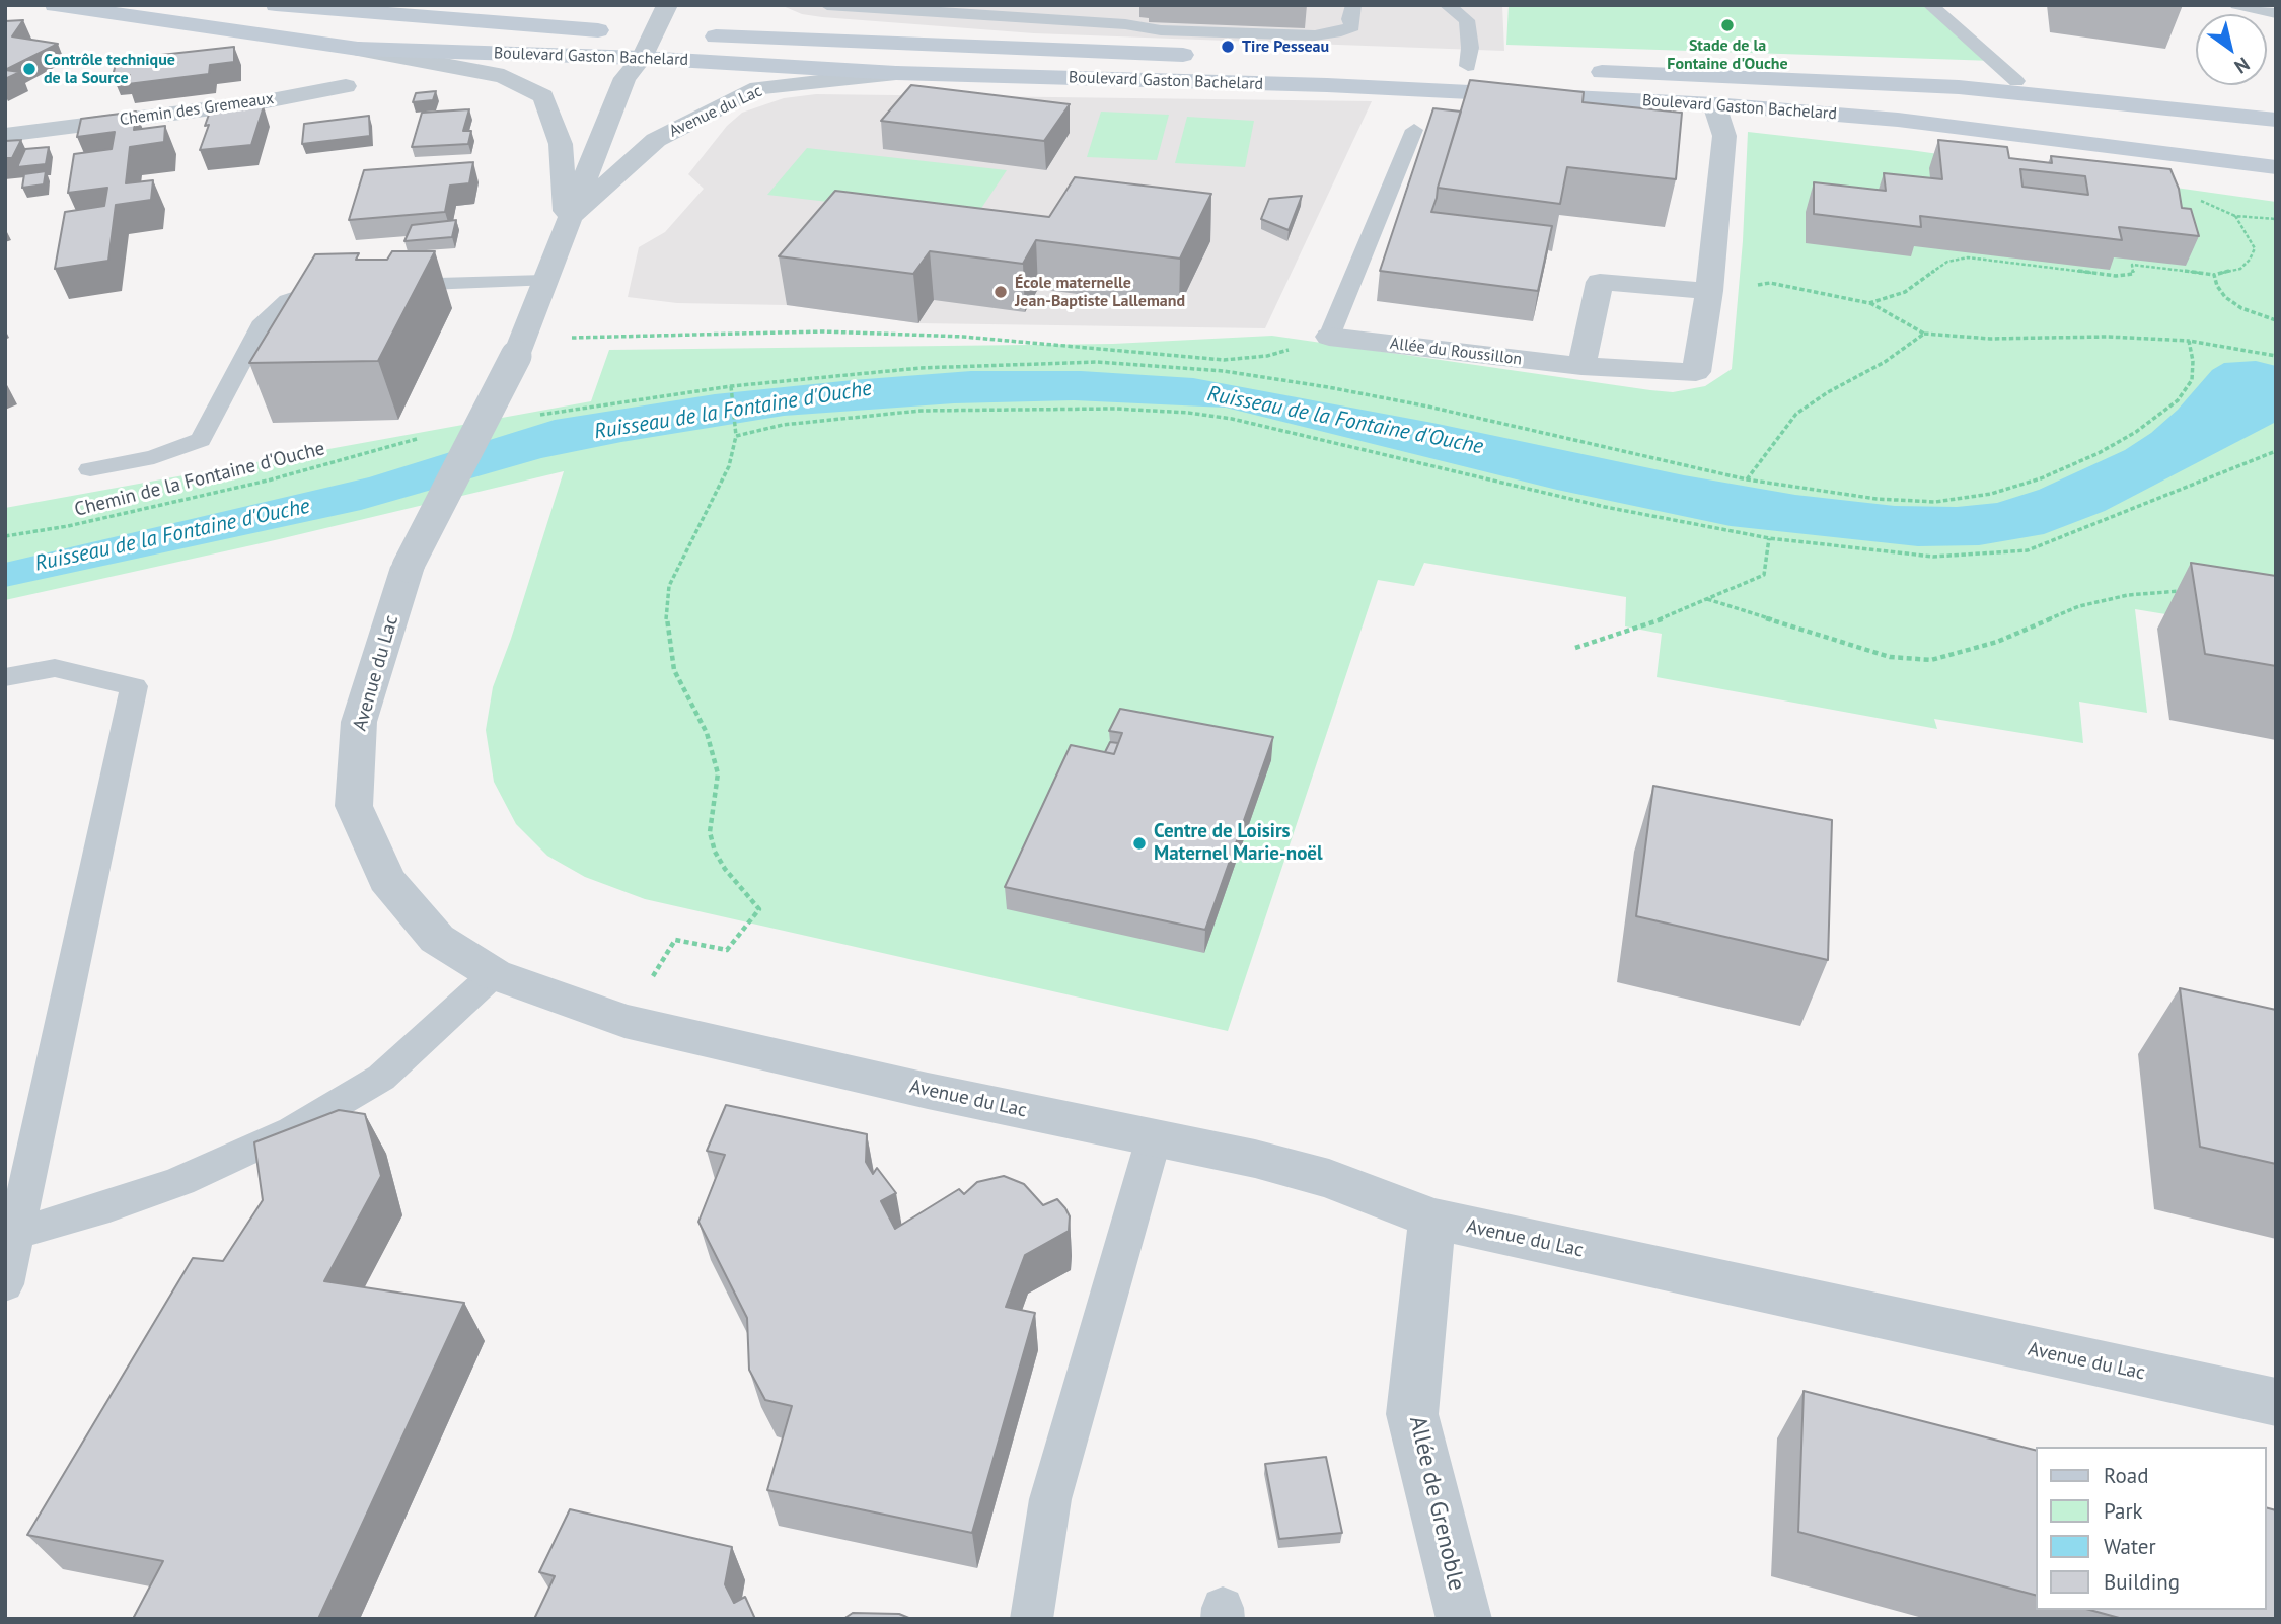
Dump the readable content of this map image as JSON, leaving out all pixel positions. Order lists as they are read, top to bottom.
{
  "streets": {
    "main road": ["Boulevard Gaston Bachelard"],
    "street": [
      "Chemin des Gremeaux",
      "Avenue du Lac",
      "Allée du Roussillon",
      "Allée de Grenoble"
    ],
    "path": ["Chemin de la Fontaine d'Ouche"]
  },
  "crossings": [
    ["Boulevard Gaston Bachelard", "Avenue du Lac"],
    ["Boulevard Gaston Bachelard", "Allée du Roussillon"],
    ["Avenue du Lac", "Allée de Grenoble"]
  ],
  "water": ["Ruisseau de la Fontaine d'Ouche"],
  "places": [
    "Stade de la Fontaine d'Ouche",
    "Tire Pesseau",
    "Contrôle technique de la Source",
    "École maternelle Jean-Baptiste Lallemand",
    "Centre de Loisirs Maternel Marie-noël"
  ],
  "legend": [
    "Road",
    "Park",
    "Water",
    "Building"
  ],
  "north": "bottom right"
}
